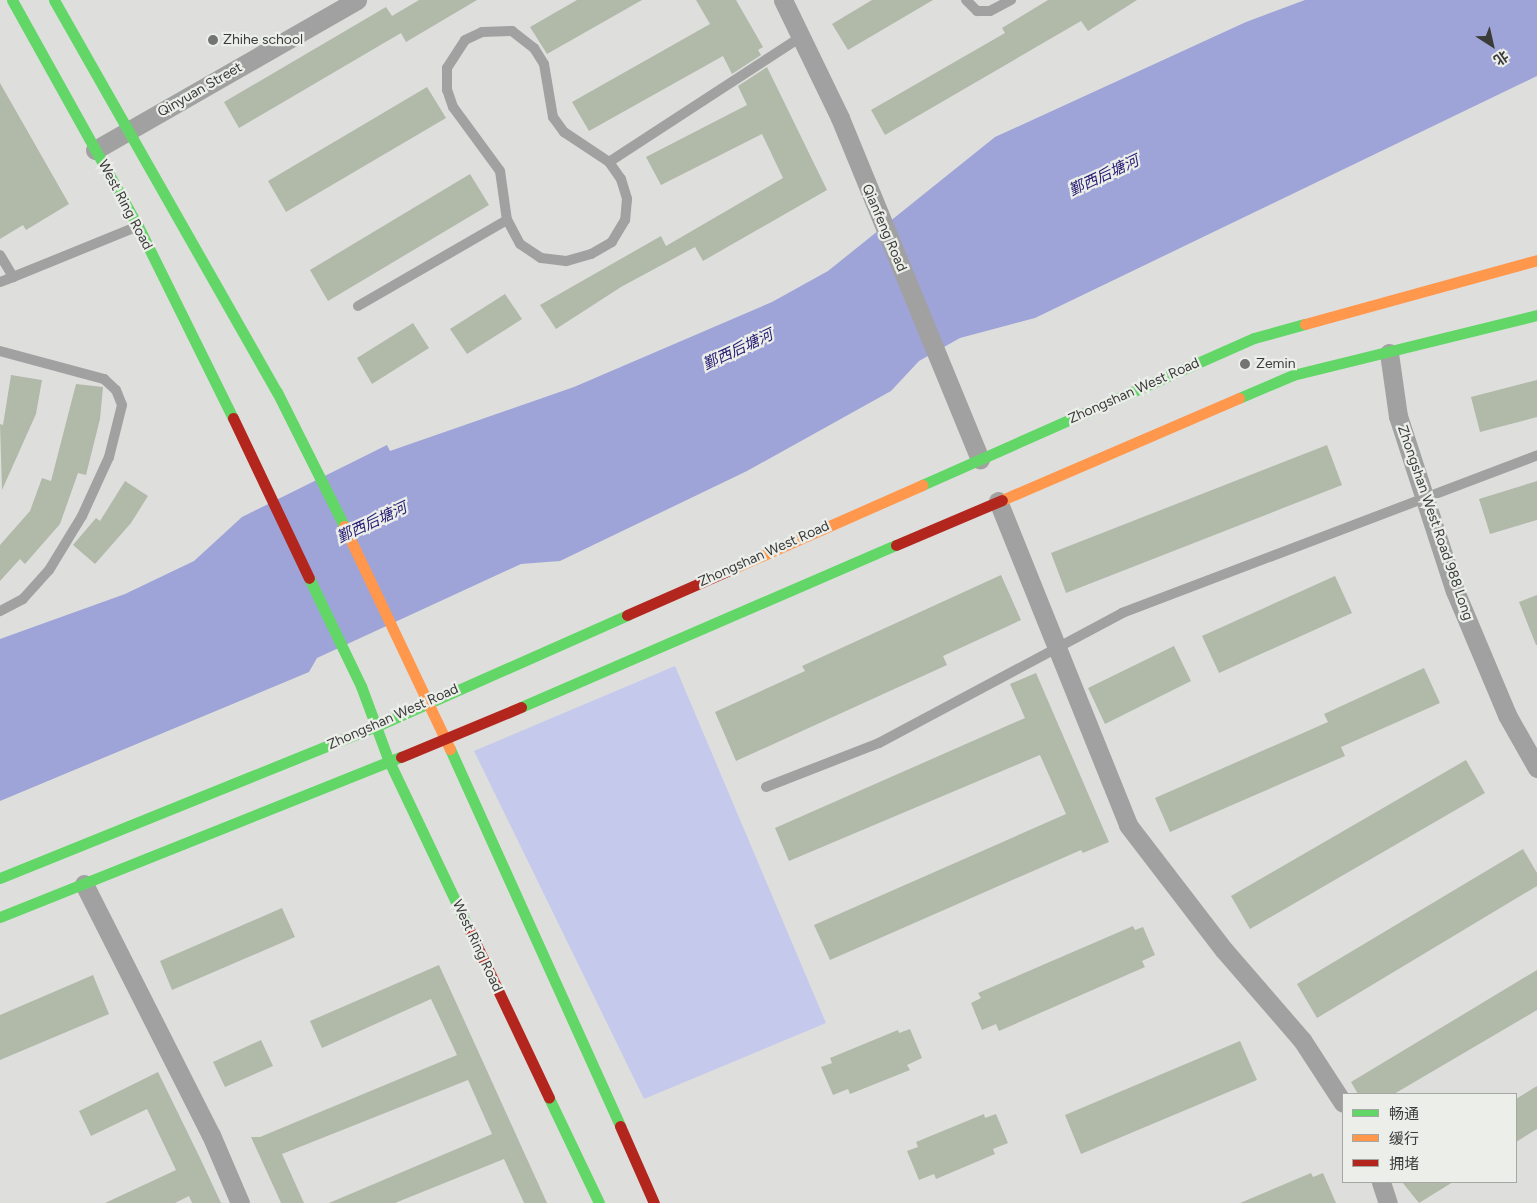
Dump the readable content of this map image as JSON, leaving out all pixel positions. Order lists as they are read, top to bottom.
{
  "streets": {
    "main road": ["West Ring Road", "Zhongshan West Road"],
    "street": ["Qinyuan Street", "Qianfeng Road", "Zhongshan West Road 988 Long"]
  },
  "crossings": [
    ["Qinyuan Street", "West Ring Road"],
    ["West Ring Road", "Zhongshan West Road"],
    ["Qianfeng Road", "Zhongshan West Road"]
  ],
  "water": ["鄞西后塘河"],
  "places": ["Zhihe school", "Zemin"],
  "legend": ["畅通", "缓行", "拥堵"],
  "north": "bottom right"
}
